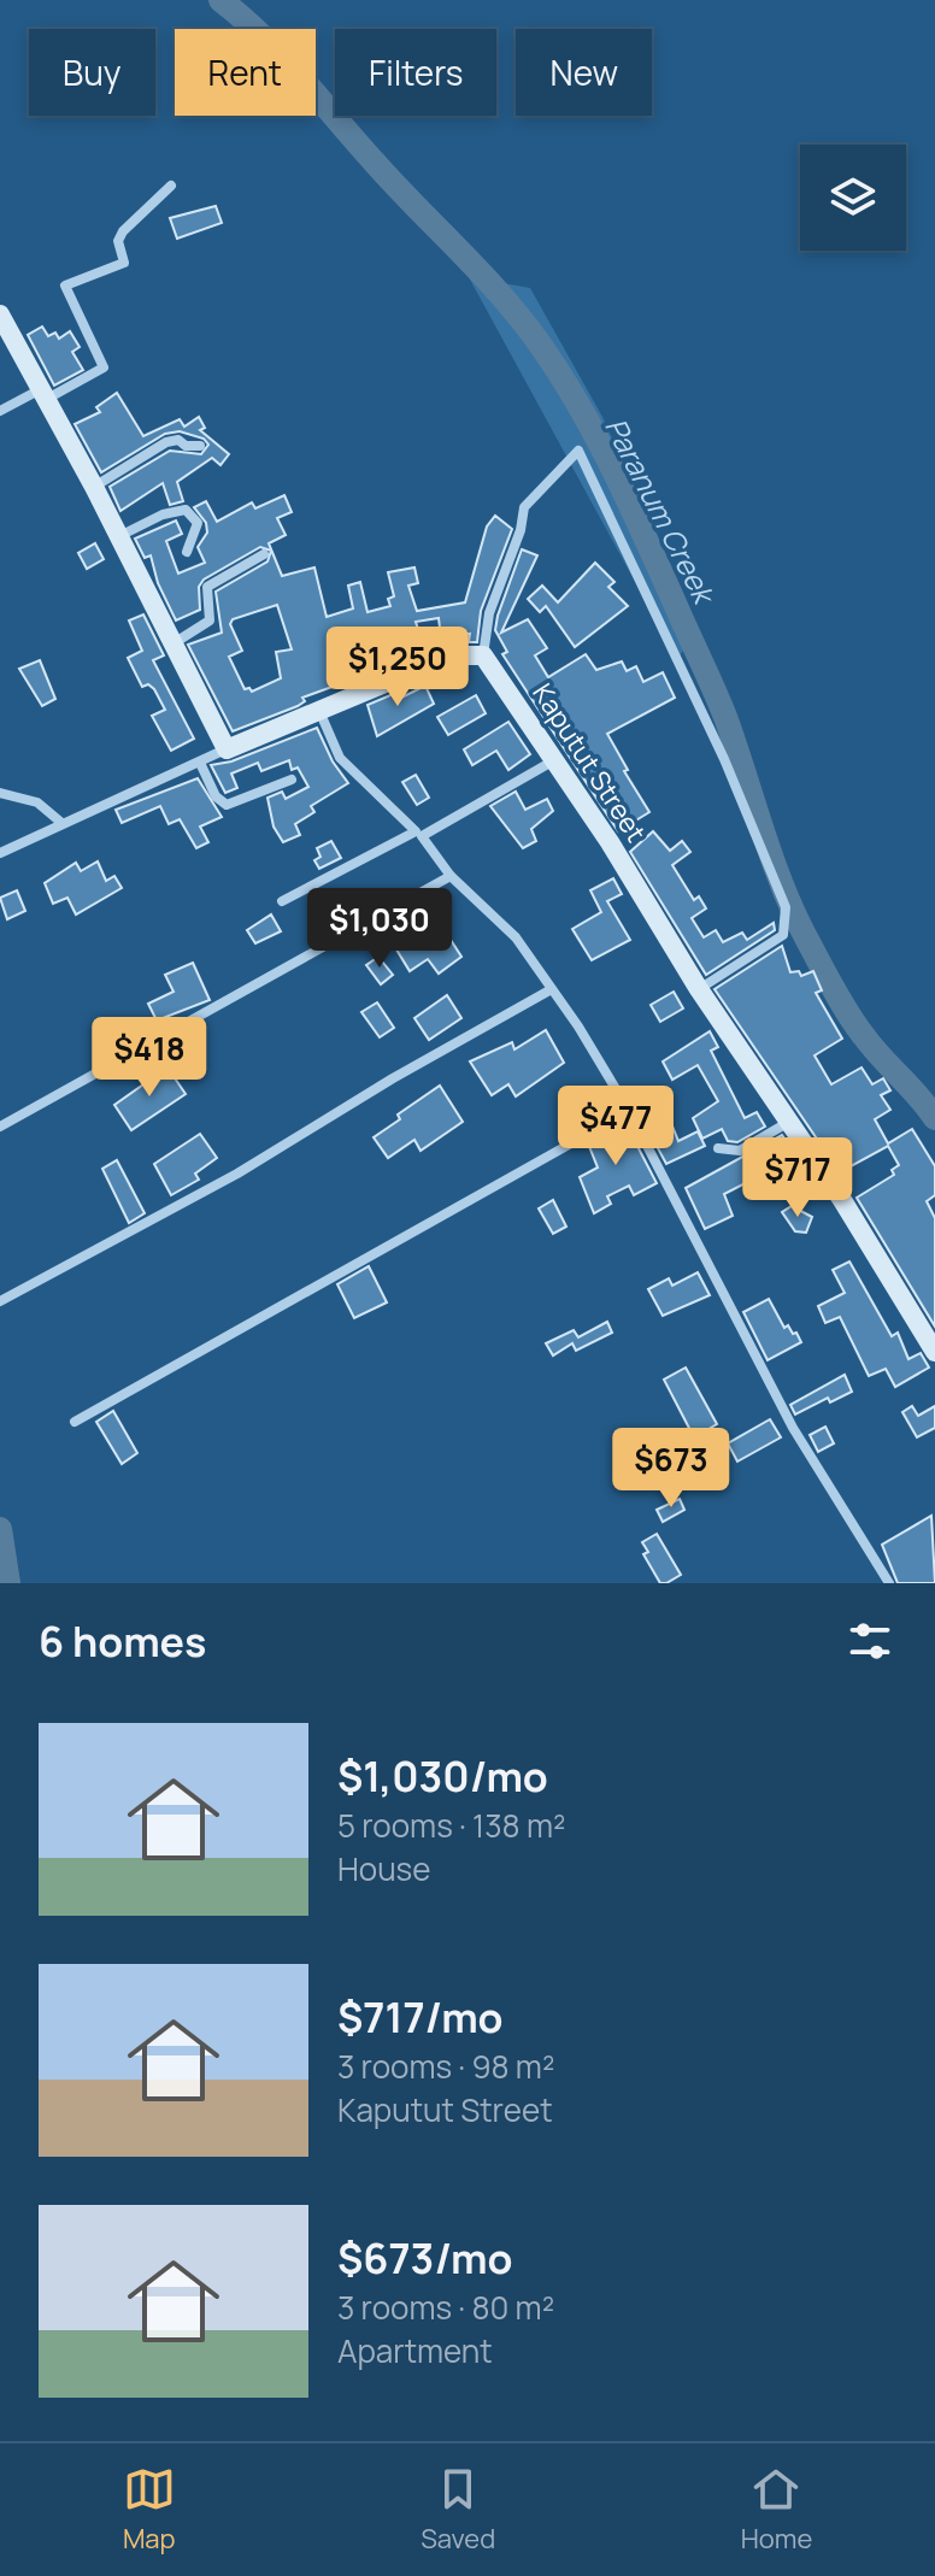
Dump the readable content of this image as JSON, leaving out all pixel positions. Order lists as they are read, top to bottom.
{
  "streets": {
    "street": ["Kaputut Street"]
  },
  "water": ["Paranum Creek"],
  "page": {
    "chip": [
      "Buy",
      "Rent",
      "Filters",
      "New"
    ],
    "price": [
      "$1,250",
      "$1,030",
      "$418",
      "$477",
      "$717",
      "$673"
    ],
    "heading": "6 homes",
    "list": [
      {
        "name": "$1,030/mo",
        "note": "5 rooms · 138 m² · House"
      },
      {
        "name": "$717/mo",
        "note": "3 rooms · 98 m² · Kaputut Street"
      },
      {
        "name": "$673/mo",
        "note": "3 rooms · 80 m² · Apartment"
      }
    ],
    "tabs": ["Map", "Saved", "Home"]
  }
}
